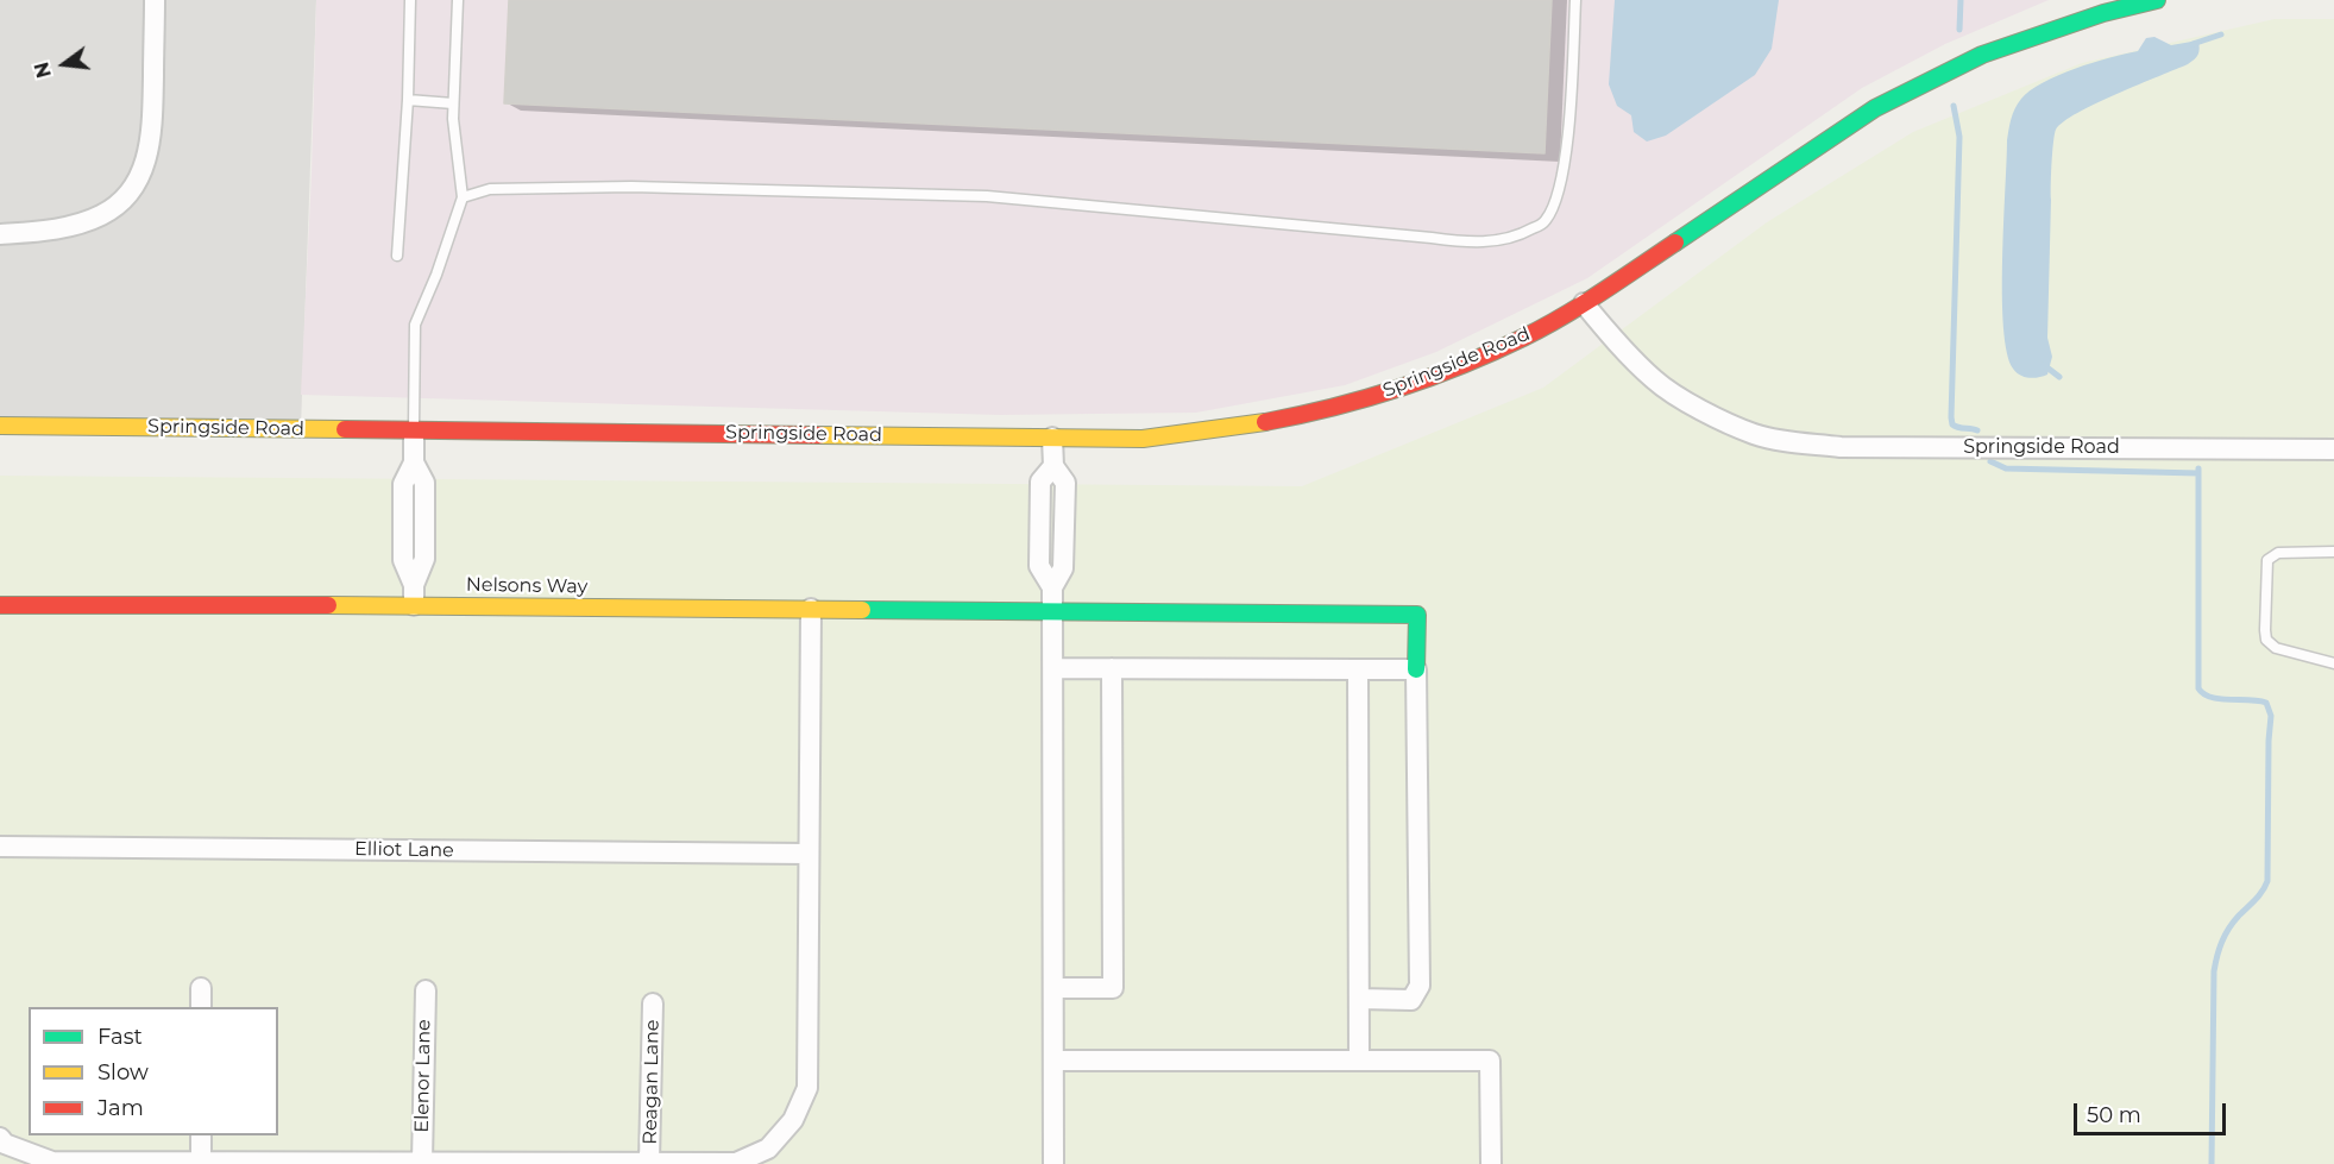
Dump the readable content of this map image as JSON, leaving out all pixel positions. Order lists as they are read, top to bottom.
{
  "streets": {
    "main road": ["Springside Road", "Nelsons Way"],
    "street": ["Elliot Lane", "Elenor Lane", "Reagan Lane"]
  },
  "legend": ["Fast", "Slow", "Jam"],
  "scale_bar": "50 m",
  "north": "left"
}
